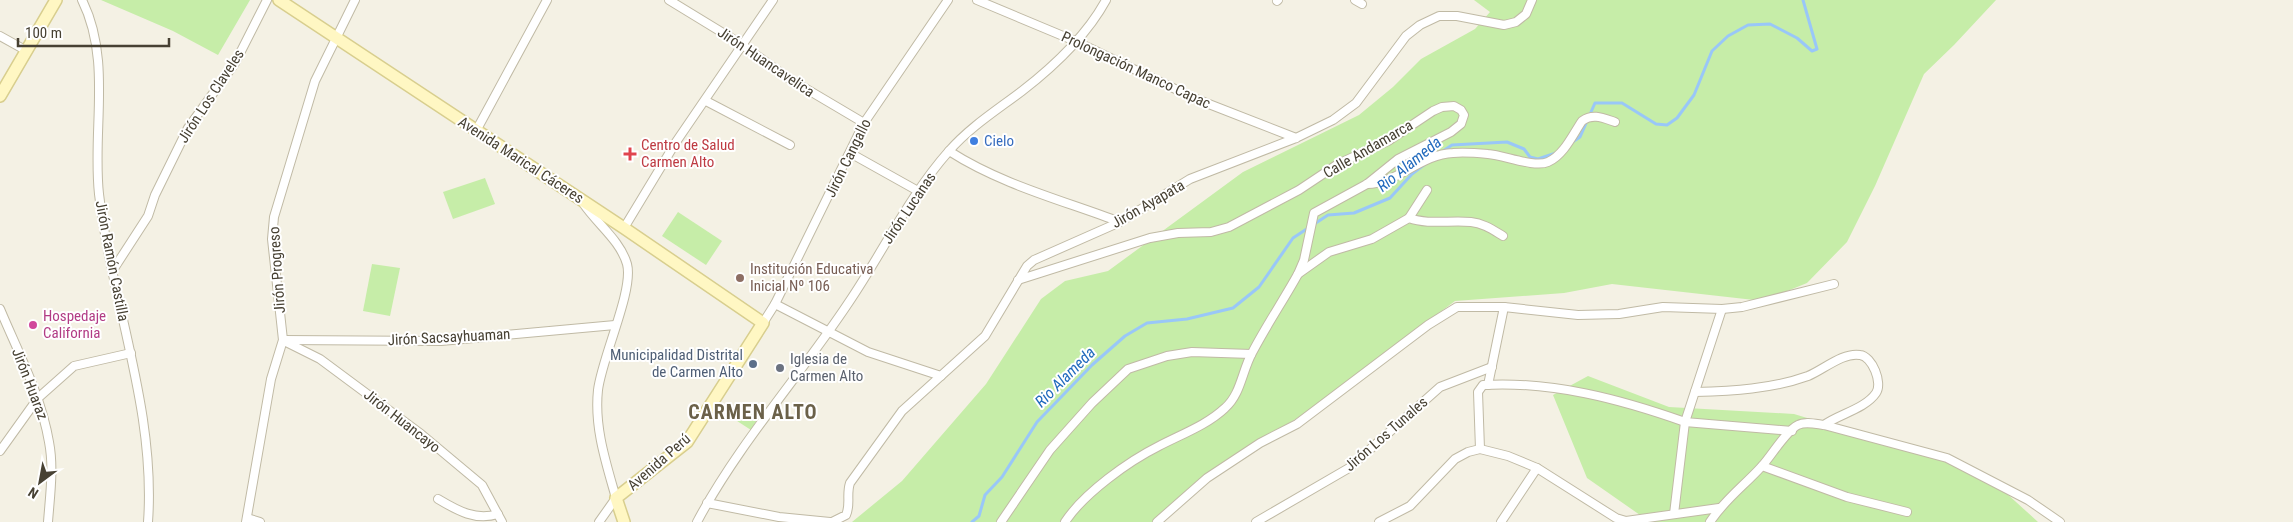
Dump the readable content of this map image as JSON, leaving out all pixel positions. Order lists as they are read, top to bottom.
{
  "streets": {
    "street": [
      "Jirón Huancavelica",
      "Prolongación Manco Capac",
      "Jirón Los Claveles",
      "Calle Andamarca",
      "Jirón Cangallo",
      "Avenida Marical Cáceres",
      "Jirón Ayapata",
      "Jirón Lucanas",
      "Jirón Ramón Castilla",
      "Jirón Progreso",
      "Jirón Sacsayhuaman",
      "Jirón Huaraz",
      "Jirón Huancayo",
      "Jirón Los Tunales",
      "Avenida Perú"
    ]
  },
  "crossings": [
    ["Jirón Huancavelica", "Jirón Cangallo"],
    ["Prolongación Manco Capac", "Jirón Ayapata"],
    ["Prolongación Manco Capac", "Jirón Lucanas"],
    ["Jirón Los Claveles", "Jirón Ramón Castilla"],
    ["Calle Andamarca", "Jirón Ayapata"],
    ["Jirón Cangallo", "Avenida Marical Cáceres"],
    ["Jirón Cangallo", "Avenida Perú"],
    ["Avenida Marical Cáceres", "Jirón Progreso"],
    ["Avenida Marical Cáceres", "Avenida Perú"],
    ["Jirón Progreso", "Jirón Sacsayhuaman"],
    ["Jirón Progreso", "Jirón Huancayo"],
    ["Jirón Sacsayhuaman", "Jirón Huancayo"]
  ],
  "districts": ["CARMEN ALTO"],
  "water": ["Rio Alameda"],
  "places": {
    "other": [
      "Cielo",
      "Institución Educativa Inicial Nº 106",
      "Hospedaje California",
      "Municipalidad Distrital de Carmen Alto",
      "Iglesia de Carmen Alto"
    ],
    "health": ["Centro de Salud Carmen Alto"]
  },
  "scale_bar": "100 m",
  "north": "bottom left"
}
